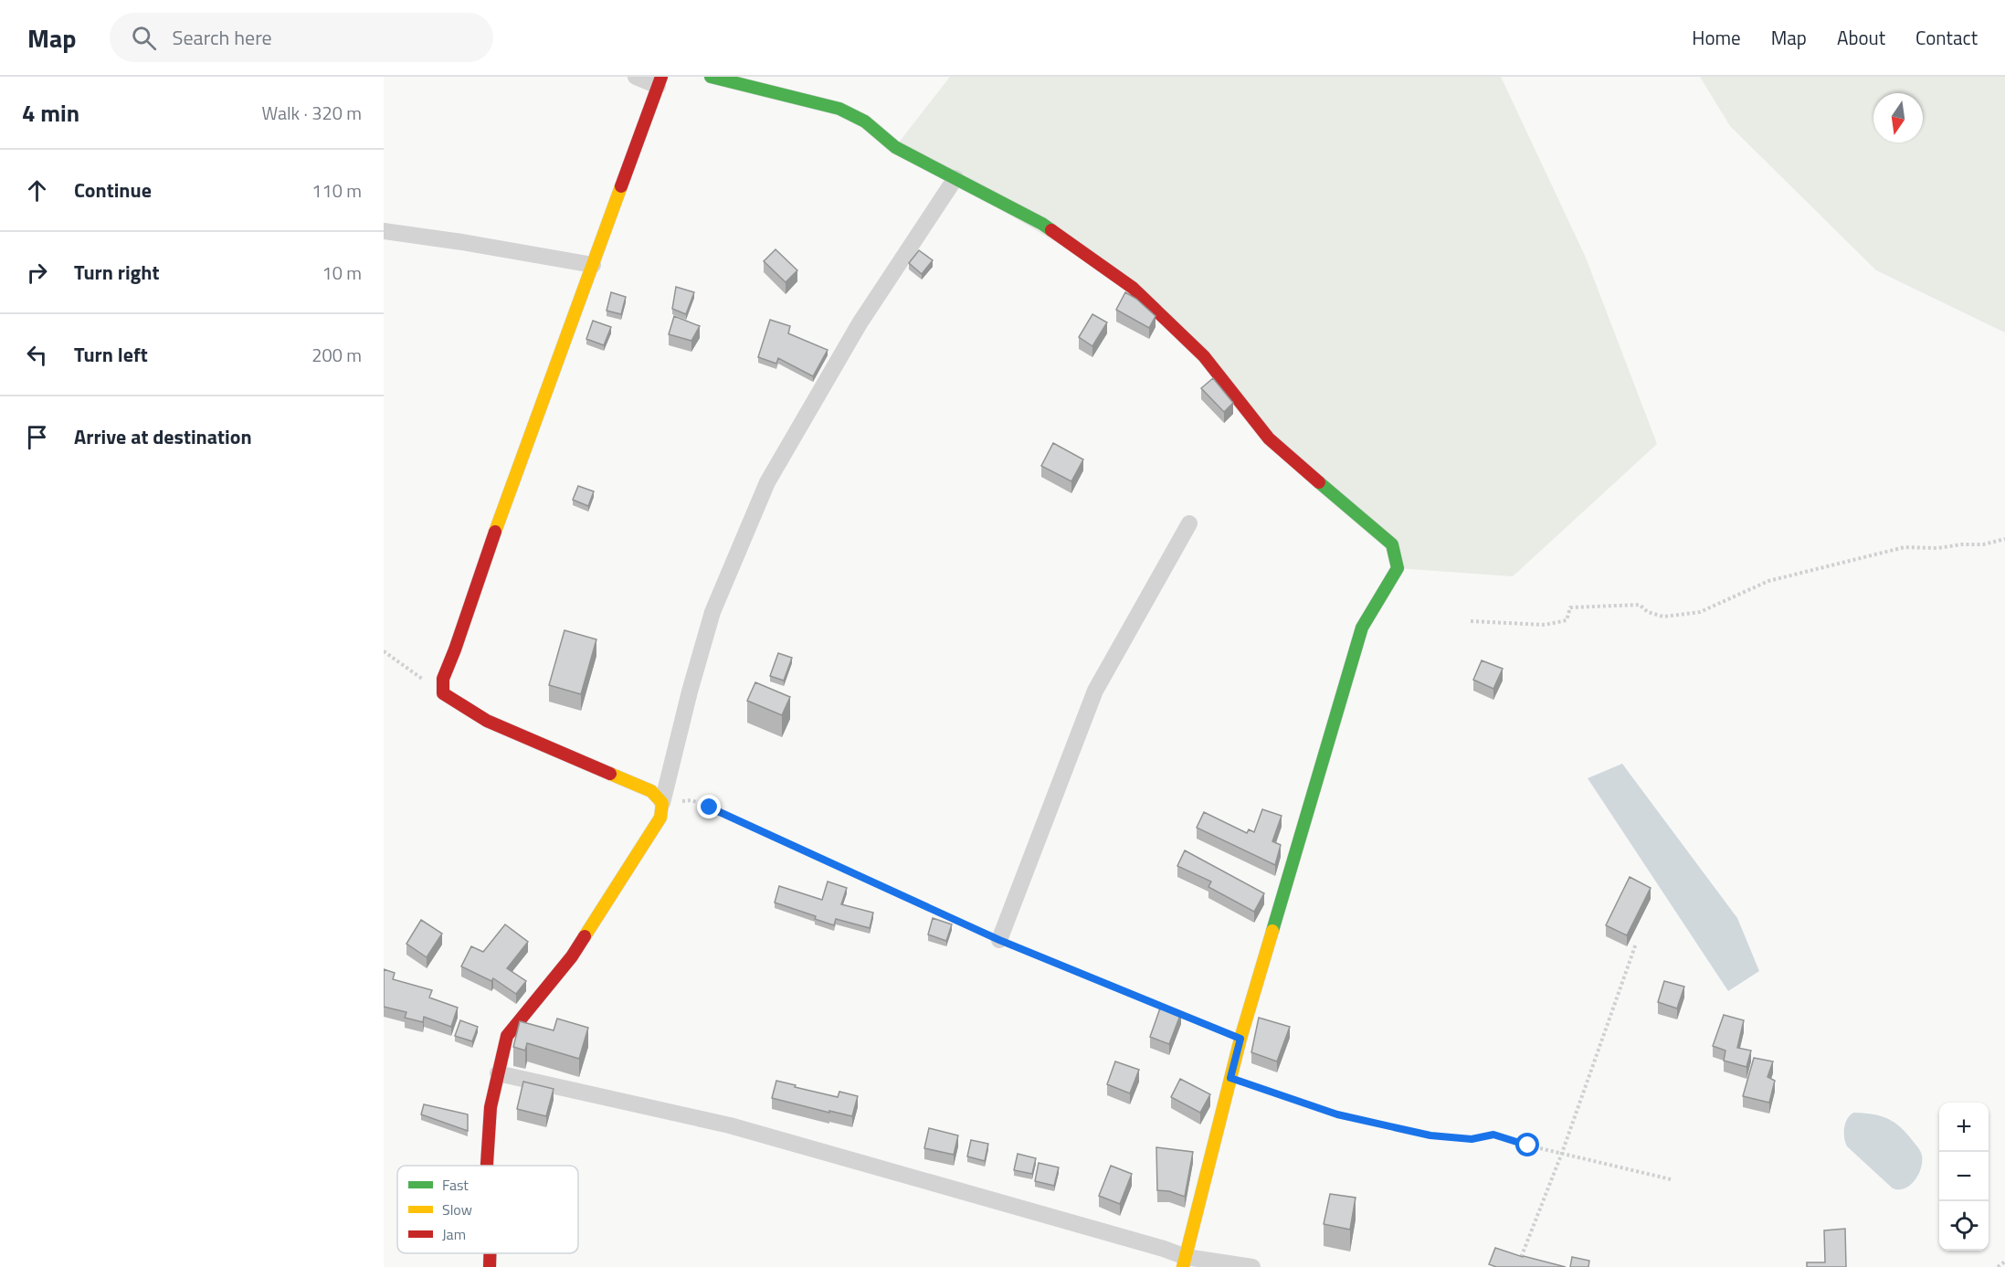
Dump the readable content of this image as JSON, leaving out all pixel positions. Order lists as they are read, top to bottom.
{
  "legend": ["Fast", "Slow", "Jam"],
  "north": "bottom",
  "page": {
    "header": "Map",
    "search": "Search here",
    "nav": [
      "Home",
      "Map",
      "About",
      "Contact"
    ],
    "heading": ["4 min", "Walk · 320 m"],
    "list": [
      ["Continue", "110 m"],
      ["Turn right", "10 m"],
      ["Turn left", "200 m"],
      "Arrive at destination"
    ],
    "map_buttons": ["+", "−"]
  }
}
